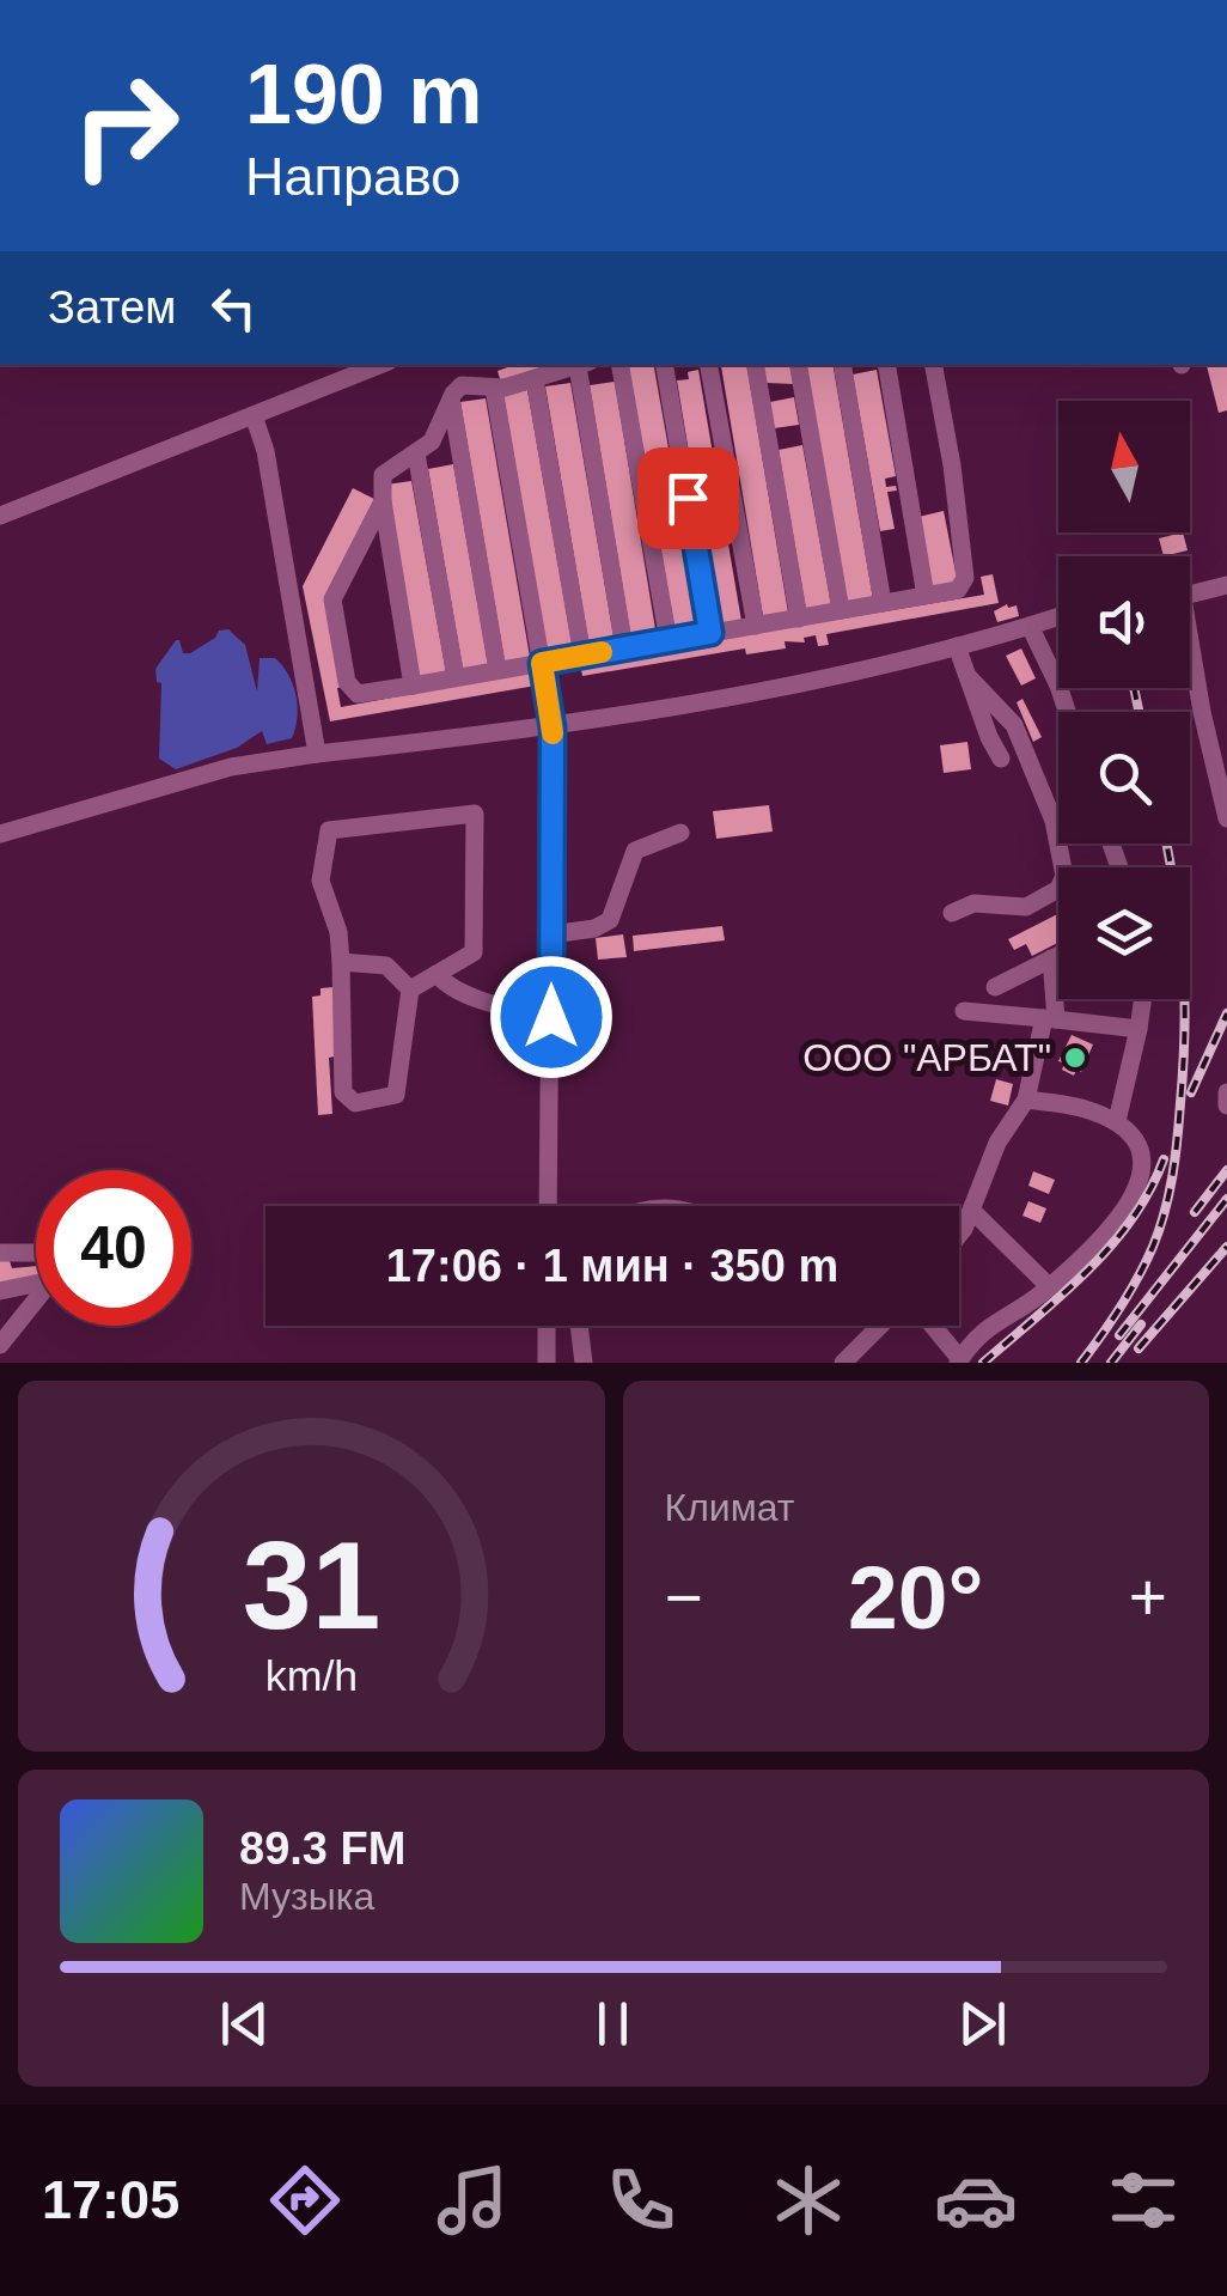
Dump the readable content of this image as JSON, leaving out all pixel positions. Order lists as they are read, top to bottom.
{
  "places": ["ООО \"АРБАТ\""],
  "north": "top",
  "page": {
    "turn": ["190 m", "Направо"],
    "then": "Затем",
    "limit": "40",
    "trip": "17:06 · 1 мин · 350 m",
    "tile": "Климат",
    "heat": ["−", "20°", "+"],
    "song": ["89.3 FM", "Музыка"],
    "tabs": "17:05",
    "gauge": ["31", "km/h"]
  }
}
